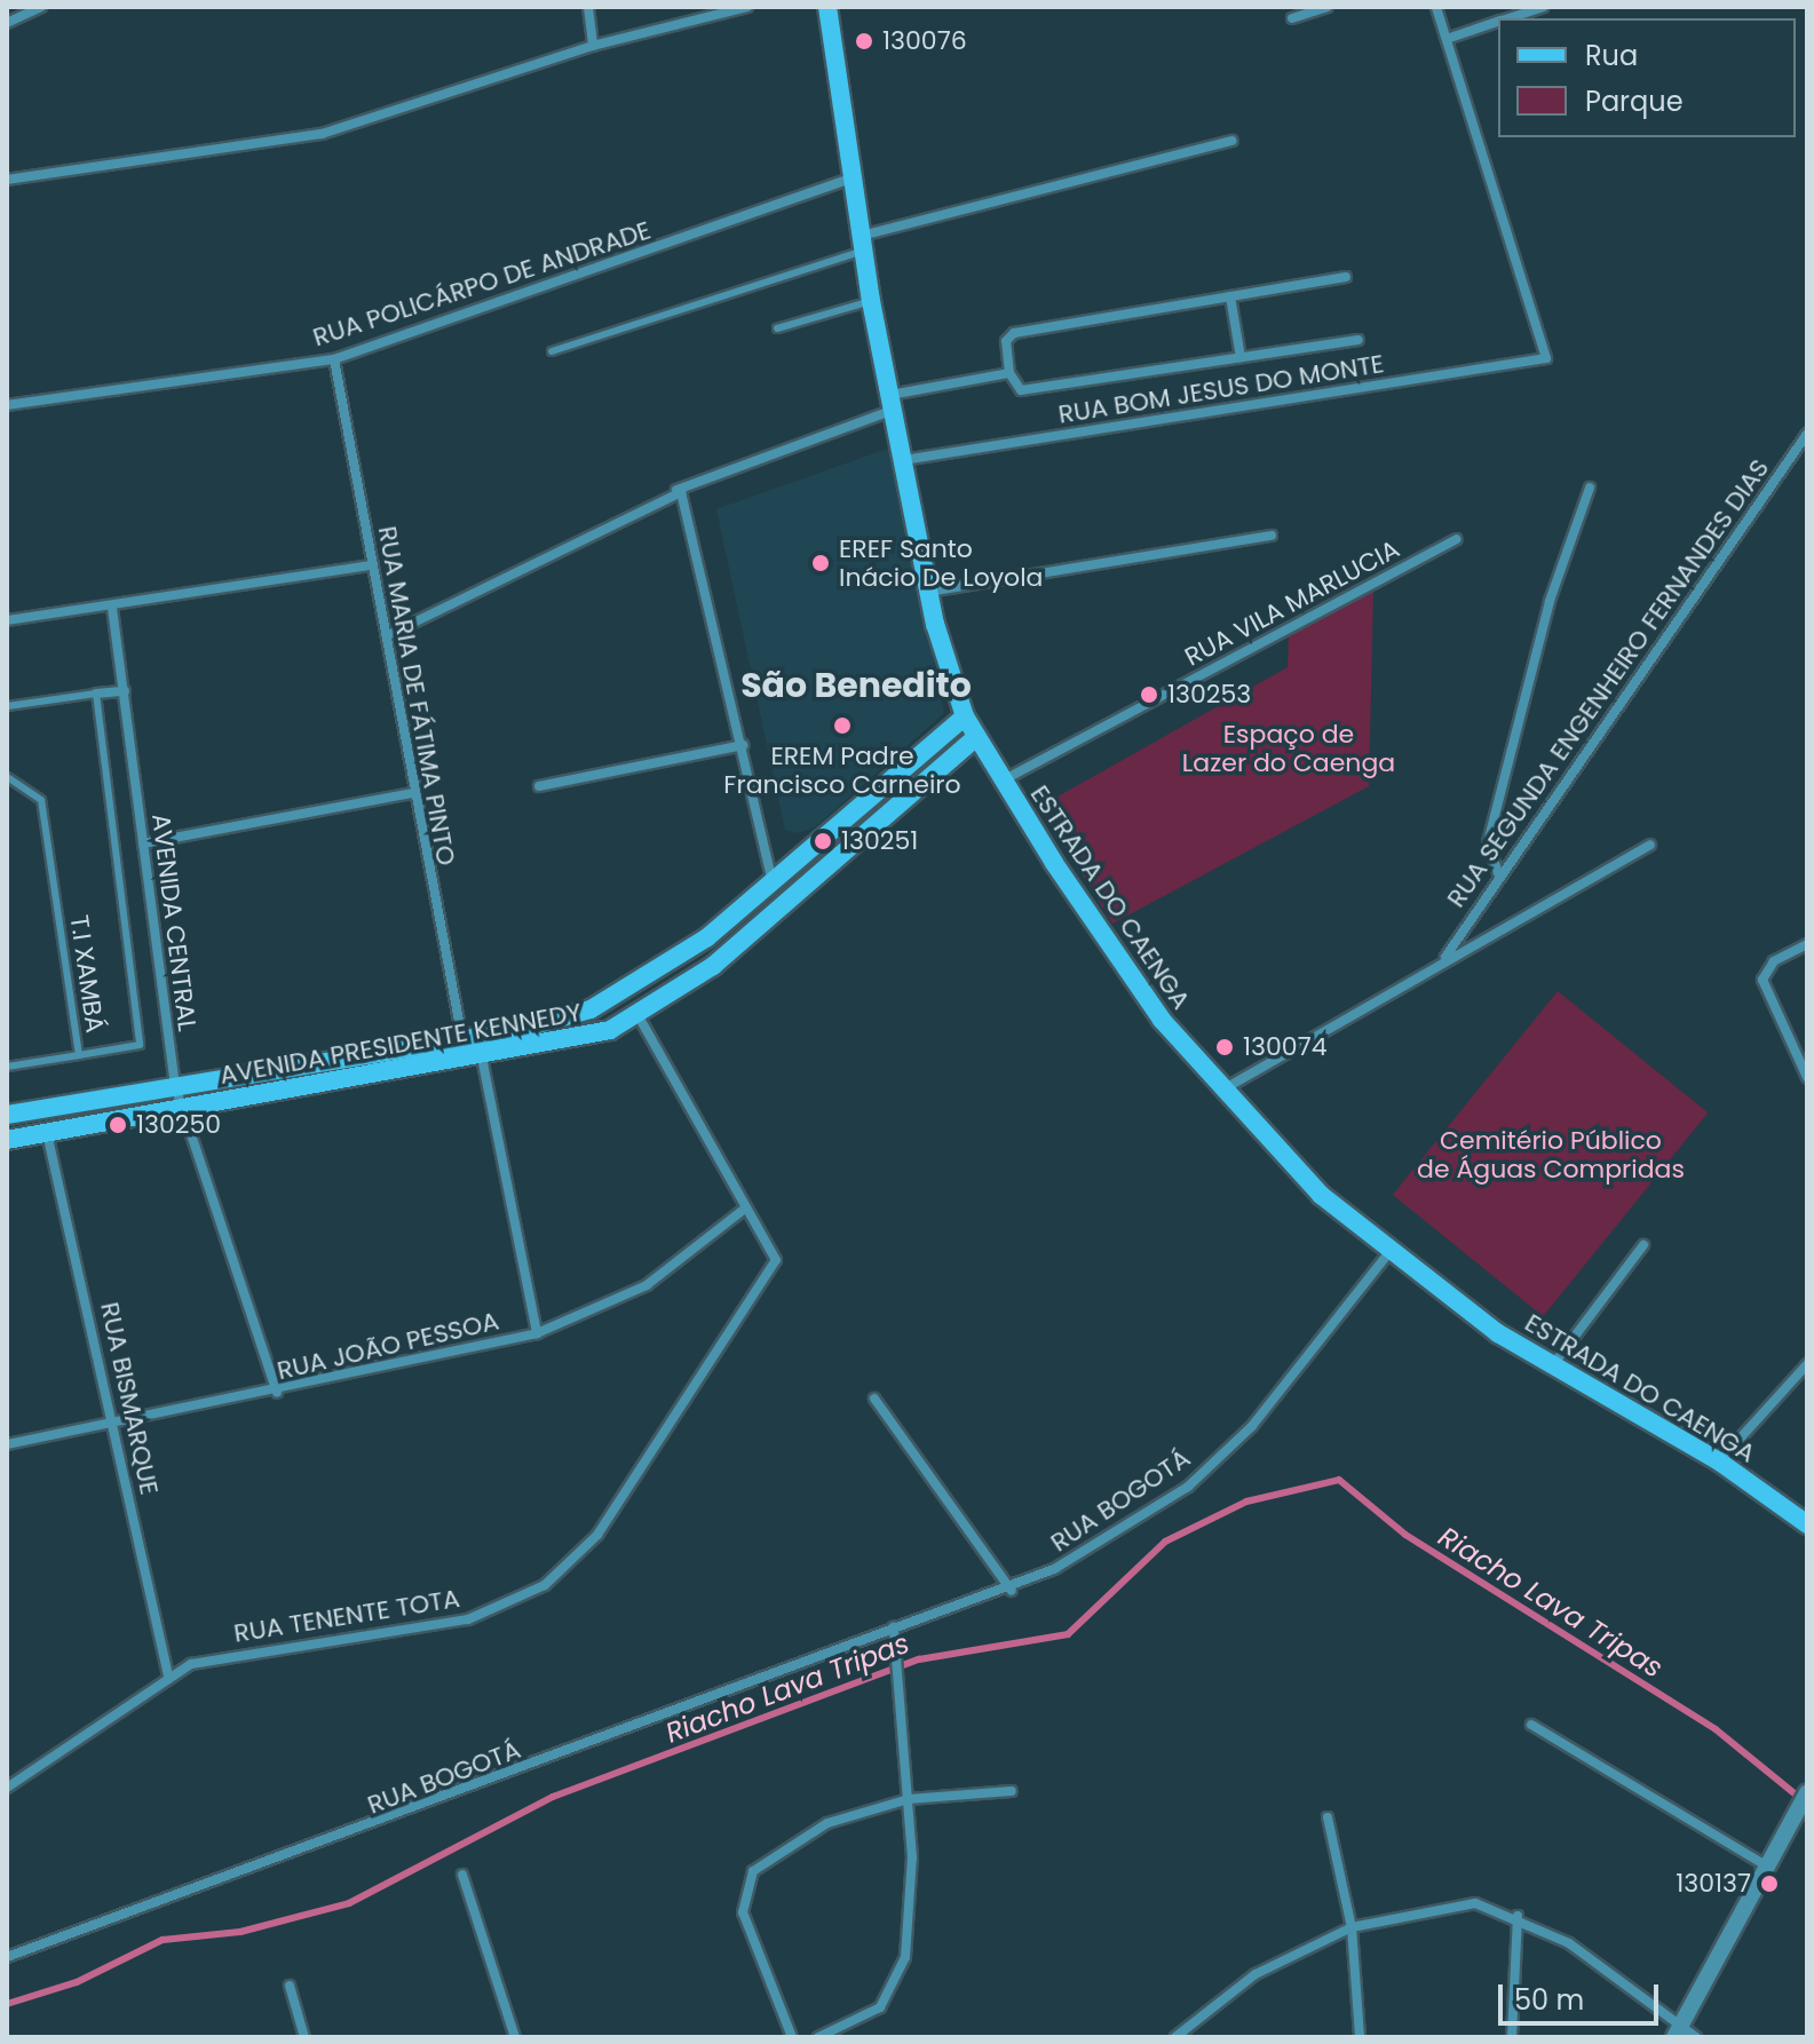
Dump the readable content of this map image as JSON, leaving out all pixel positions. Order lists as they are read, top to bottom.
{
  "streets": {
    "main road": ["ESTRADA DO CAENGA", "AVENIDA PRESIDENTE KENNEDY"],
    "street": [
      "RUA POLICÁRPO DE ANDRADE",
      "RUA BOM JESUS DO MONTE",
      "RUA VILA MARLUCIA",
      "RUA SEGUNDA ENGENHEIRO FERNANDES DIAS",
      "RUA MARIA DE FÁTIMA PINTO",
      "AVENIDA CENTRAL",
      "RUA JOÃO PESSOA",
      "RUA BISMARQUE",
      "RUA BOGOTÁ",
      "RUA TENENTE TOTA"
    ],
    "lane": ["T.I XAMBÁ"]
  },
  "crossings": [
    ["RUA POLICÁRPO DE ANDRADE", "RUA MARIA DE FÁTIMA PINTO"],
    ["RUA POLICÁRPO DE ANDRADE", "ESTRADA DO CAENGA"],
    ["RUA BOM JESUS DO MONTE", "ESTRADA DO CAENGA"],
    ["RUA VILA MARLUCIA", "ESTRADA DO CAENGA"],
    ["RUA SEGUNDA ENGENHEIRO FERNANDES DIAS", "ESTRADA DO CAENGA"],
    ["RUA MARIA DE FÁTIMA PINTO", "AVENIDA PRESIDENTE KENNEDY"],
    ["ESTRADA DO CAENGA", "AVENIDA PRESIDENTE KENNEDY"],
    ["ESTRADA DO CAENGA", "RUA BOGOTÁ"],
    ["AVENIDA CENTRAL", "AVENIDA PRESIDENTE KENNEDY"],
    ["AVENIDA CENTRAL", "RUA JOÃO PESSOA"],
    ["AVENIDA PRESIDENTE KENNEDY", "RUA BISMARQUE"],
    ["RUA JOÃO PESSOA", "RUA BISMARQUE"],
    ["RUA JOÃO PESSOA", "RUA TENENTE TOTA"],
    ["RUA BISMARQUE", "RUA TENENTE TOTA"]
  ],
  "districts": ["São Benedito"],
  "water": ["Riacho Lava Tripas"],
  "parks": ["Espaço de Lazer do Caenga", "Cemitério Público de Águas Compridas"],
  "places": [
    "130076",
    "EREF Santo Inácio De Loyola",
    "130253",
    "EREM Padre Francisco Carneiro",
    "130251",
    "130074",
    "130250",
    "130137"
  ],
  "legend": ["Rua", "Parque"],
  "scale_bar": "50 m"
}
